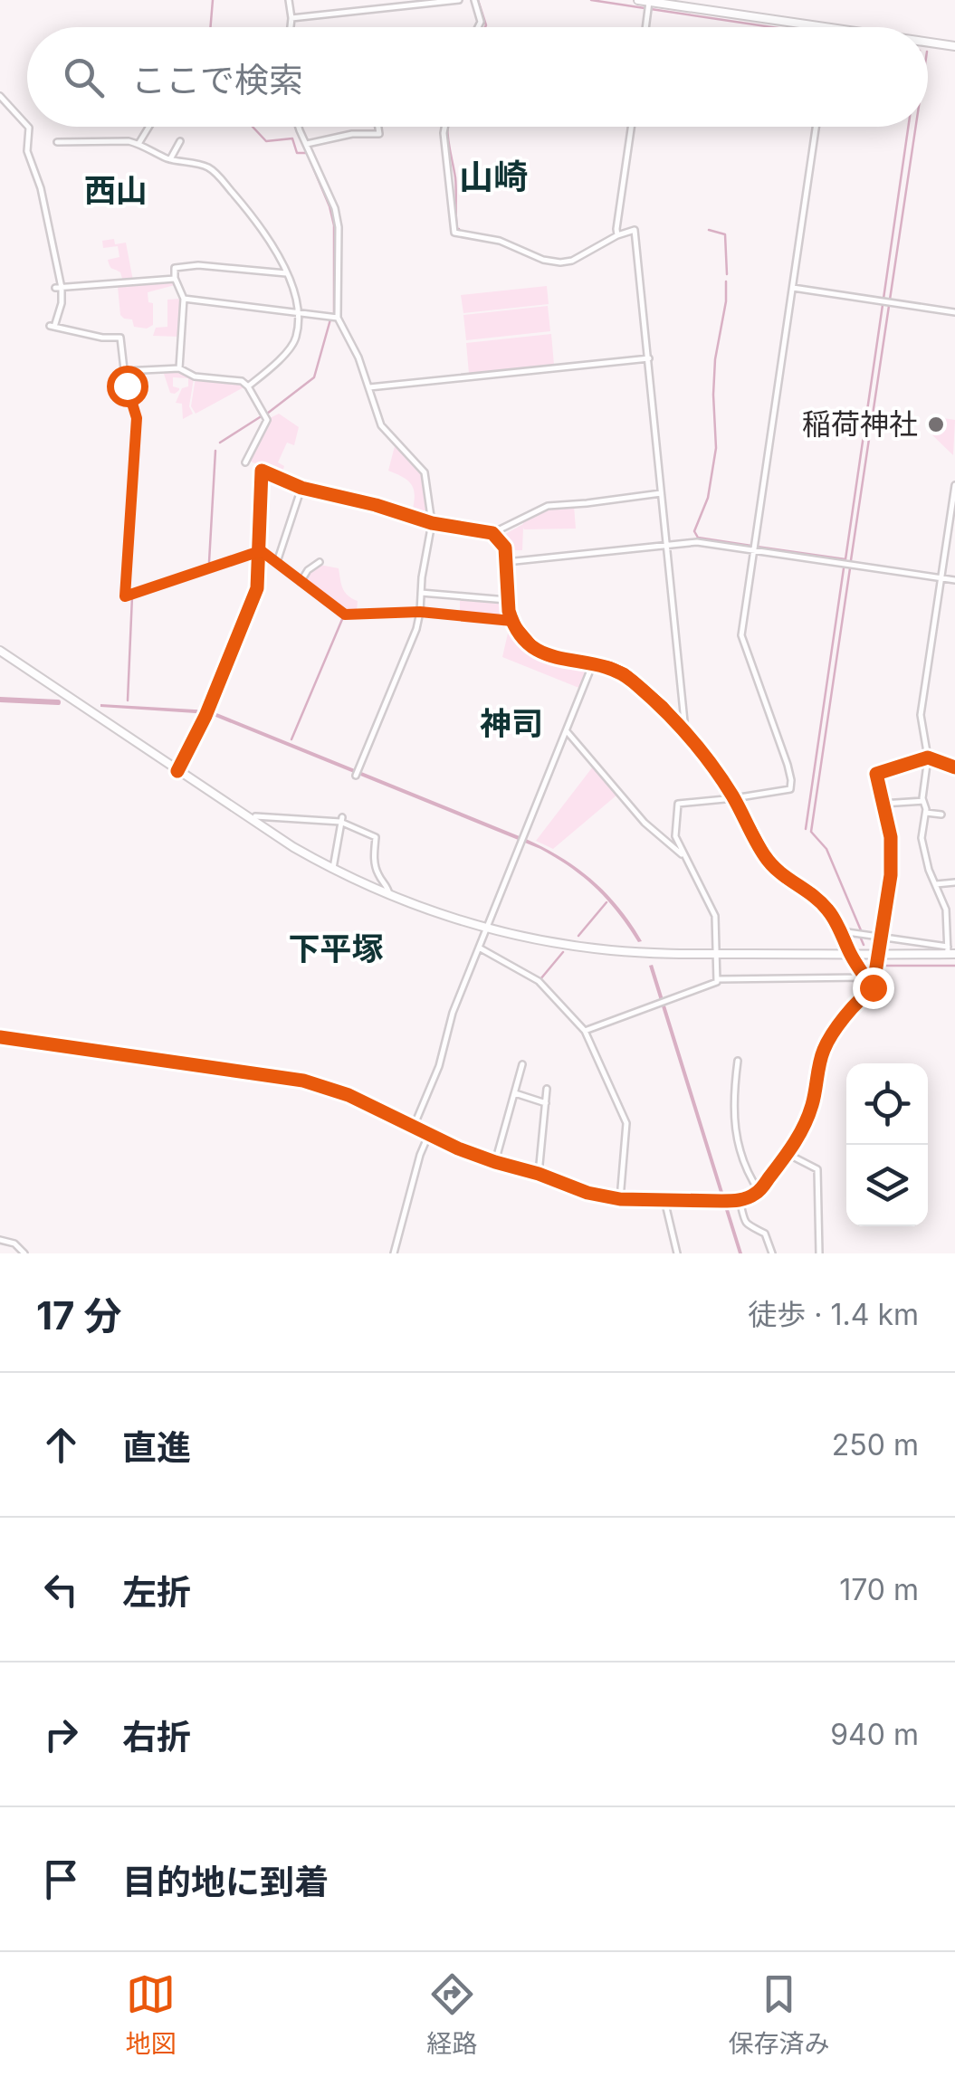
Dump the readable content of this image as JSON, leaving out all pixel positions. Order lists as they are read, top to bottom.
{
  "districts": [
    "山崎",
    "西山",
    "神司",
    "下平塚"
  ],
  "places": ["稲荷神社"],
  "page": {
    "search": "ここで検索",
    "heading": ["17 分", "徒歩 · 1.4 km"],
    "list": [
      ["直進", "250 m"],
      ["左折", "170 m"],
      ["右折", "940 m"],
      "目的地に到着"
    ],
    "nav": ["地図", "経路", "保存済み"]
  }
}
